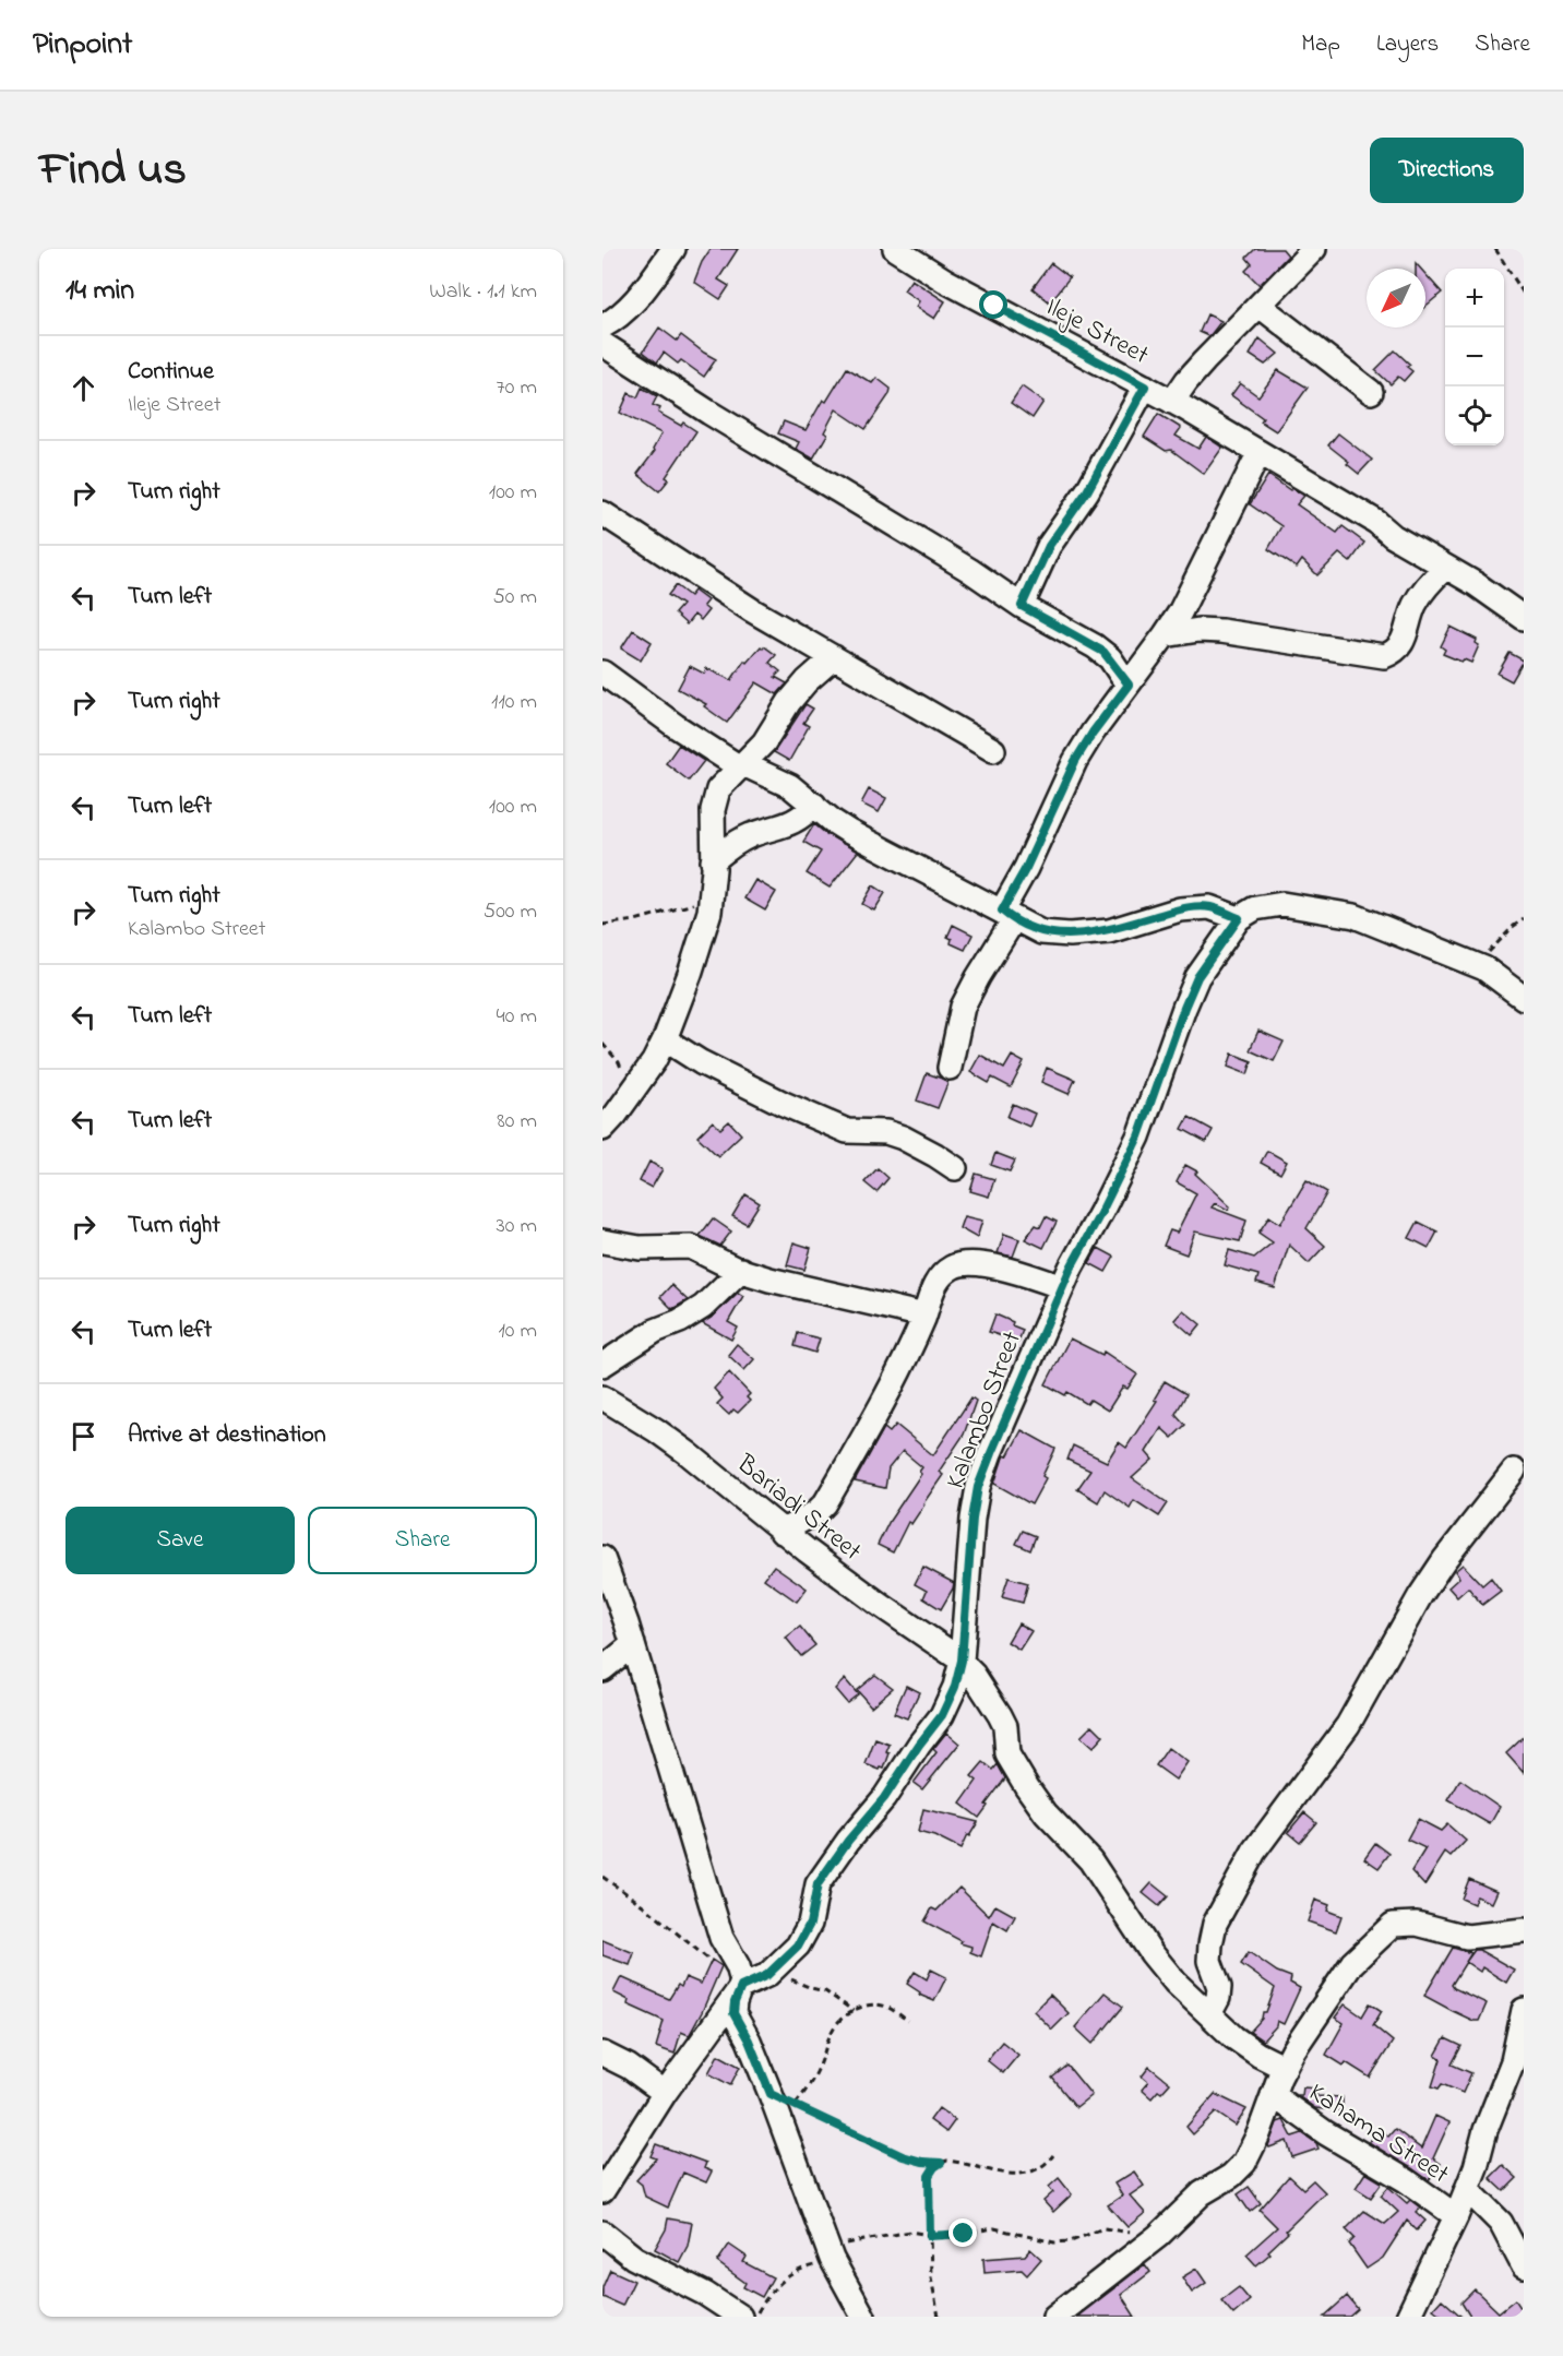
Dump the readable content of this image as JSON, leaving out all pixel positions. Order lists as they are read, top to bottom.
{
  "streets": {
    "street": [
      "Ileje Street",
      "Kalambo Street",
      "Bariadi Street",
      "Kahama Street"
    ]
  },
  "crossings": [
    ["Kalambo Street", "Bariadi Street"]
  ],
  "north": "bottom left",
  "page": {
    "header": "Pinpoint",
    "nav": ["Map", "Layers", "Share"],
    "title": "Find us",
    "buttons": [
      "Directions",
      ["Save", "Share"]
    ],
    "heading": ["14 min", "Walk · 1.1 km"],
    "map_buttons": ["+", "−"],
    "list": [
      ["Continue", "Ileje Street", "70 m"],
      ["Turn right", "100 m"],
      ["Turn left", "50 m"],
      ["Turn right", "110 m"],
      ["Turn left", "100 m"],
      ["Turn right", "Kalambo Street", "500 m"],
      ["Turn left", "40 m"],
      ["Turn left", "80 m"],
      ["Turn right", "30 m"],
      ["Turn left", "10 m"],
      "Arrive at destination"
    ]
  }
}
